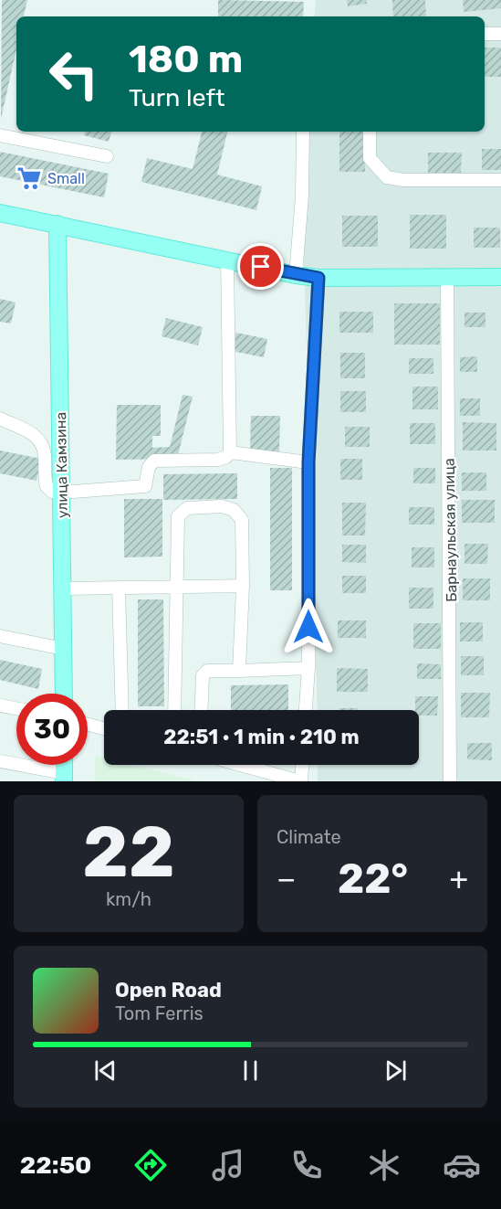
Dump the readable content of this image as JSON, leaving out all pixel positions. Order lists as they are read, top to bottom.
{
  "streets": {
    "main road": ["улица Камзина"],
    "street": ["Барнаульская улица"]
  },
  "places": {
    "supermarket": ["Small"]
  },
  "page": {
    "turn": ["180 m", "Turn left"],
    "limit": "30",
    "trip": "22:51 · 1 min · 210 m",
    "tile": [
      ["22", "km/h"],
      "Climate"
    ],
    "heat": ["−", "22°", "+"],
    "song": ["Open Road", "Tom Ferris"],
    "tabs": "22:50"
  }
}
